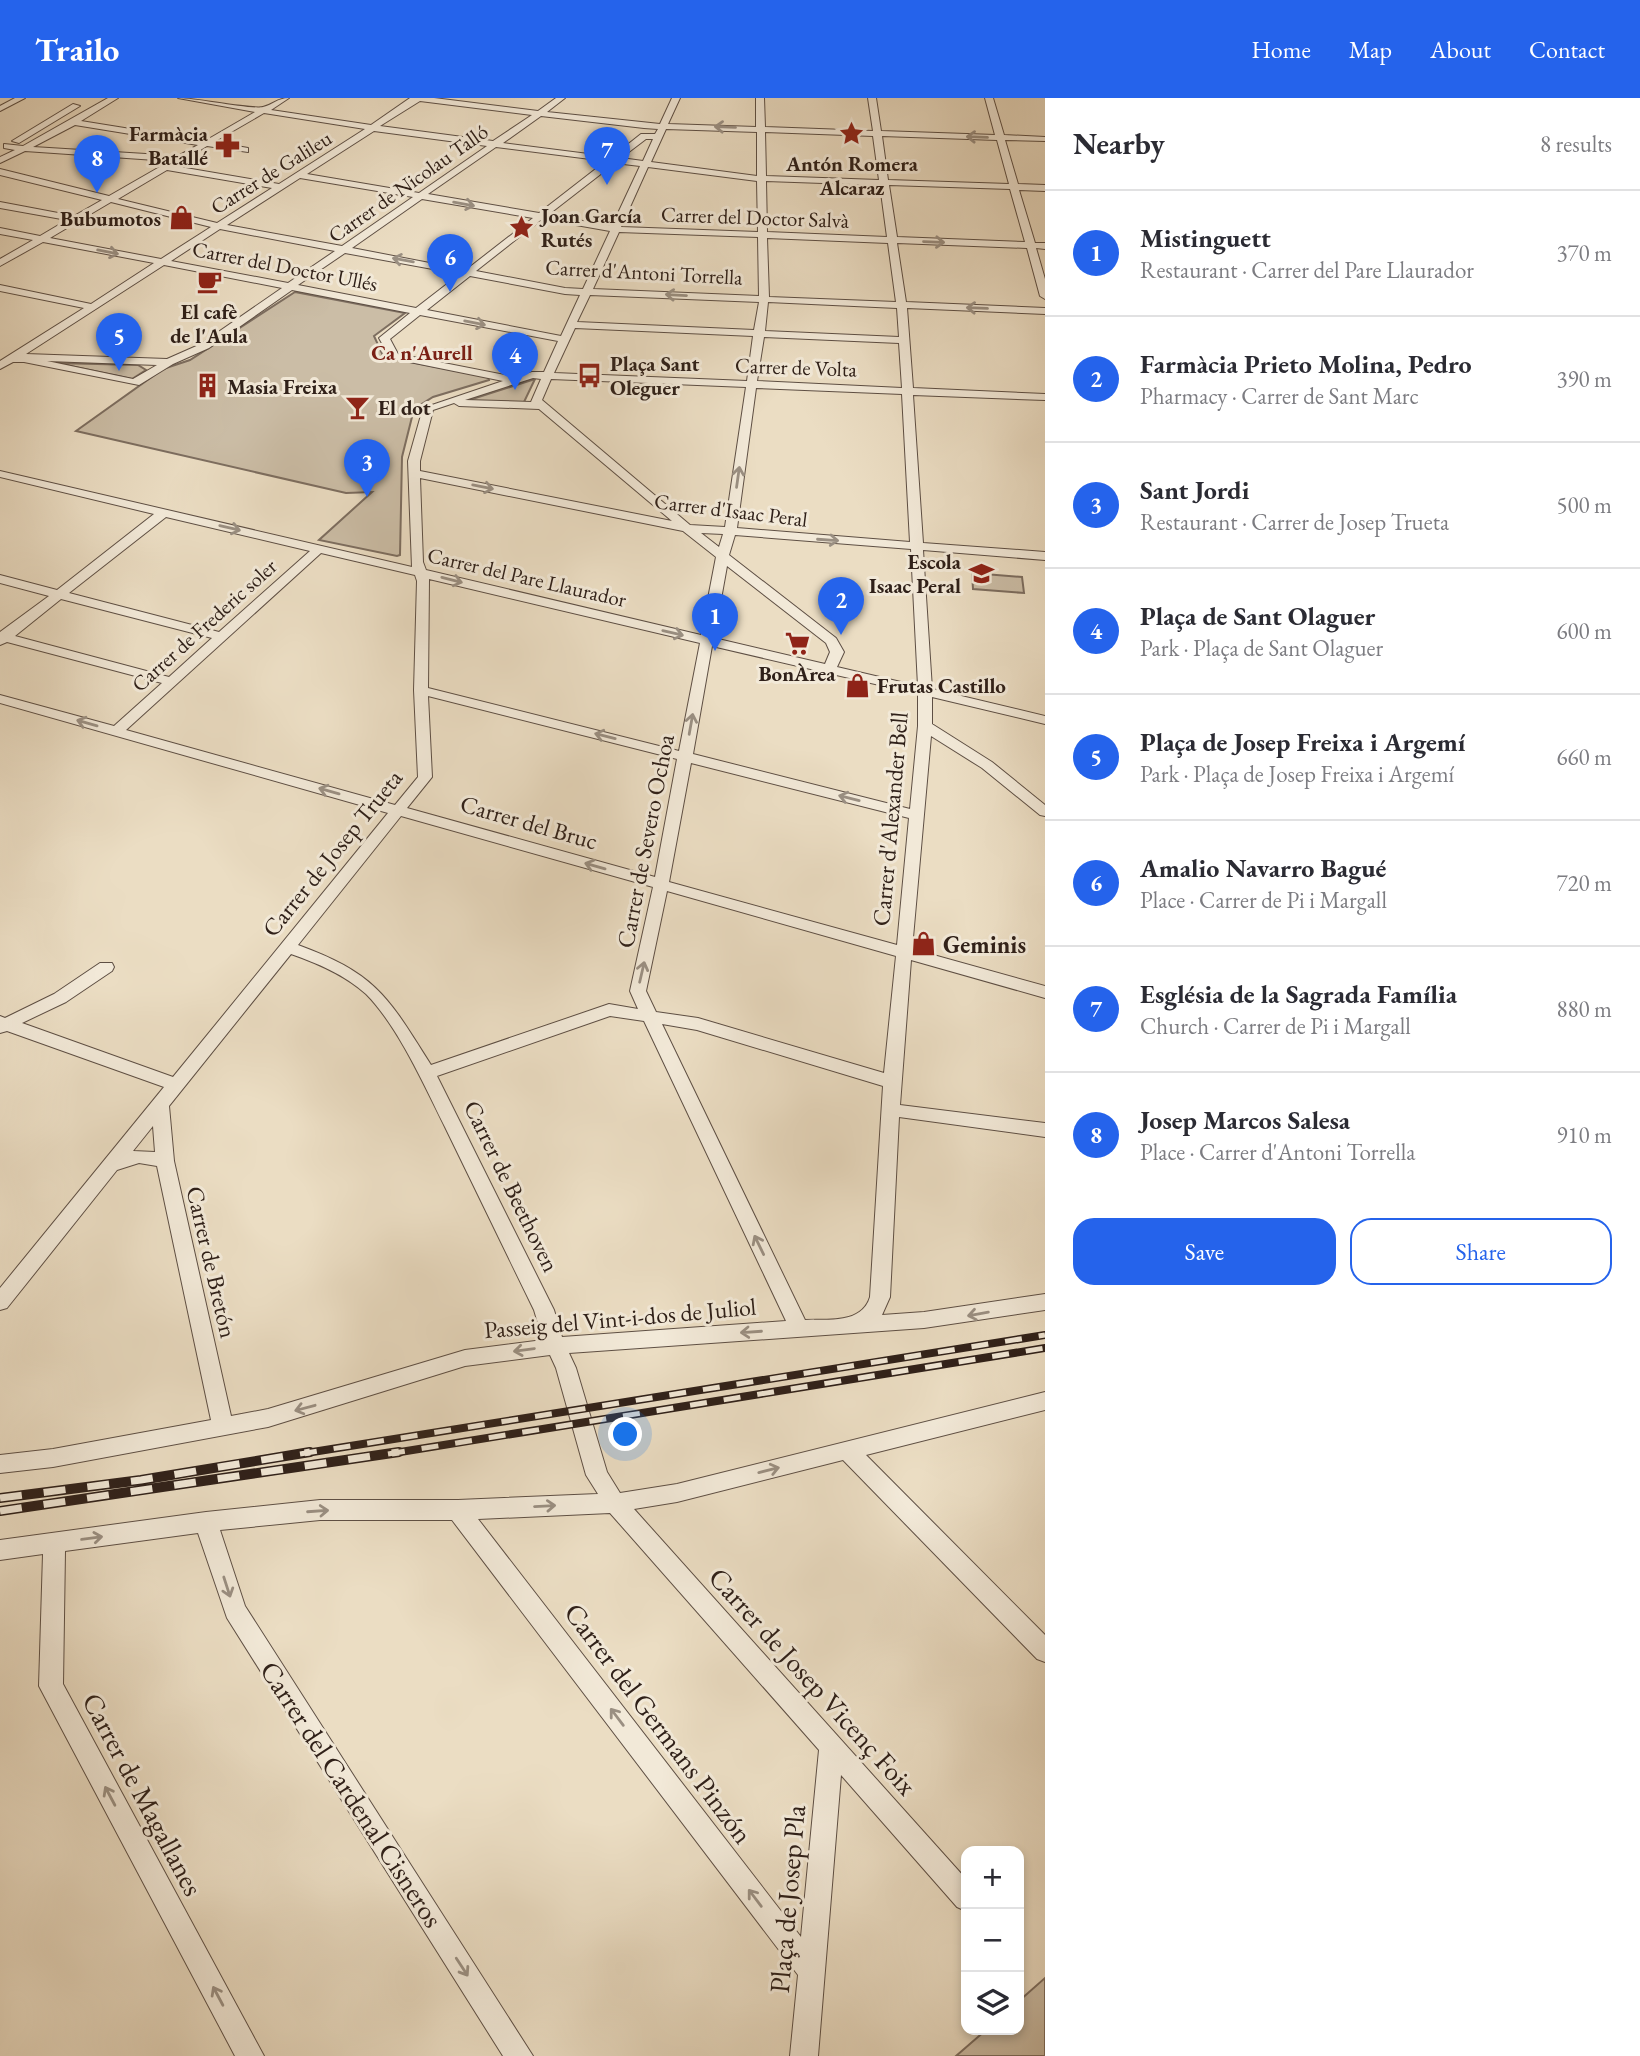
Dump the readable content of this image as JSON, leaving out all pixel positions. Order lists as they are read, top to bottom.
{
  "streets": {
    "street": [
      "Carrer de Galileu",
      "Carrer de Nicolau Talló",
      "Carrer del Doctor Salvà",
      "Carrer del Doctor Ullés",
      "Carrer d'Antoni Torrella",
      "Carrer de Volta",
      "Carrer d'Isaac Peral",
      "Carrer del Pare Llaurador",
      "Carrer de Frederic soler",
      "Carrer d'Alexander Bell",
      "Carrer del Bruc",
      "Carrer de Severo Ochoa",
      "Carrer de Josep Trueta",
      "Carrer de Beethoven",
      "Carrer de Bretón",
      "Passeig del Vint-i-dos de Juliol",
      "Carrer de Josep Vicenç Foix",
      "Carrer del Germans Pinzón",
      "Carrer de Magallanes",
      "Carrer del Cardenal Cisneros",
      "Plaça de Josep Pla"
    ]
  },
  "crossings": [
    ["Carrer de Galileu", "Carrer de Nicolau Talló"],
    ["Carrer de Galileu", "Carrer del Doctor Salvà"],
    ["Carrer de Galileu", "Carrer del Doctor Ullés"],
    ["Carrer de Galileu", "Carrer d'Antoni Torrella"],
    ["Carrer de Nicolau Talló", "Carrer del Doctor Salvà"],
    ["Carrer de Nicolau Talló", "Carrer del Doctor Ullés"],
    ["Carrer de Nicolau Talló", "Carrer d'Antoni Torrella"],
    ["Carrer del Doctor Salvà", "Carrer d'Alexander Bell"],
    ["Carrer del Doctor Salvà", "Carrer de Severo Ochoa"],
    ["Carrer d'Antoni Torrella", "Carrer d'Alexander Bell"],
    ["Carrer d'Antoni Torrella", "Carrer de Severo Ochoa"],
    ["Carrer de Volta", "Carrer d'Alexander Bell"],
    ["Carrer de Volta", "Carrer de Severo Ochoa"],
    ["Carrer d'Isaac Peral", "Carrer d'Alexander Bell"],
    ["Carrer d'Isaac Peral", "Carrer de Severo Ochoa"],
    ["Carrer d'Isaac Peral", "Carrer de Josep Trueta"],
    ["Carrer del Pare Llaurador", "Carrer de Frederic soler"],
    ["Carrer del Pare Llaurador", "Carrer d'Alexander Bell"],
    ["Carrer del Pare Llaurador", "Carrer de Severo Ochoa"],
    ["Carrer del Pare Llaurador", "Carrer de Josep Trueta"],
    ["Carrer de Frederic soler", "Carrer del Bruc"],
    ["Carrer d'Alexander Bell", "Carrer del Bruc"],
    ["Carrer d'Alexander Bell", "Passeig del Vint-i-dos de Juliol"],
    ["Carrer del Bruc", "Carrer de Severo Ochoa"],
    ["Carrer del Bruc", "Carrer de Josep Trueta"],
    ["Carrer de Severo Ochoa", "Passeig del Vint-i-dos de Juliol"],
    ["Carrer de Josep Trueta", "Carrer de Beethoven"],
    ["Carrer de Josep Trueta", "Carrer de Bretón"],
    ["Carrer de Beethoven", "Passeig del Vint-i-dos de Juliol"],
    ["Carrer de Beethoven", "Carrer de Josep Vicenç Foix"],
    ["Carrer de Bretón", "Passeig del Vint-i-dos de Juliol"],
    ["Carrer de Josep Vicenç Foix", "Plaça de Josep Pla"],
    ["Carrer del Germans Pinzón", "Plaça de Josep Pla"]
  ],
  "one_way": [
    "Carrer de Severo Ochoa",
    "Carrer del Germans Pinzón",
    "Carrer de Magallanes",
    "Carrer del Cardenal Cisneros"
  ],
  "districts": ["Ca n'Aurell"],
  "places": {
    "place": ["Antón Romera Alcaraz", "Joan García Rutés"],
    "pharmacy": ["Farmàcia Batallé"],
    "shop": ["Bubumotos", "Frutas Castillo", "Geminis"],
    "cafe": ["El cafè de l'Aula"],
    "bus stop": ["Plaça Sant Oleguer"],
    "building": ["Masia Freixa"],
    "bar": ["El dot"],
    "school or university": ["Escola Isaac Peral"],
    "supermarket": ["BonÀrea"]
  },
  "page": {
    "header": "Trailo",
    "nav": [
      "Home",
      "Map",
      "About",
      "Contact"
    ],
    "heading": ["Nearby", "8 results"],
    "pins": [
      "7",
      "8",
      "6",
      "5",
      "4",
      "3",
      "2",
      "1"
    ],
    "list": [
      {
        "mark": "1",
        "name": "Mistinguett",
        "note": "Restaurant · Carrer del Pare Llaurador",
        "value": "370 m"
      },
      {
        "mark": "2",
        "name": "Farmàcia Prieto Molina, Pedro",
        "note": "Pharmacy · Carrer de Sant Marc",
        "value": "390 m"
      },
      {
        "mark": "3",
        "name": "Sant Jordi",
        "note": "Restaurant · Carrer de Josep Trueta",
        "value": "500 m"
      },
      {
        "mark": "4",
        "name": "Plaça de Sant Olaguer",
        "note": "Park · Plaça de Sant Olaguer",
        "value": "600 m"
      },
      {
        "mark": "5",
        "name": "Plaça de Josep Freixa i Argemí",
        "note": "Park · Plaça de Josep Freixa i Argemí",
        "value": "660 m"
      },
      {
        "mark": "6",
        "name": "Amalio Navarro Bagué",
        "note": "Place · Carrer de Pi i Margall",
        "value": "720 m"
      },
      {
        "mark": "7",
        "name": "Església de la Sagrada Família",
        "note": "Church · Carrer de Pi i Margall",
        "value": "880 m"
      },
      {
        "mark": "8",
        "name": "Josep Marcos Salesa",
        "note": "Place · Carrer d'Antoni Torrella",
        "value": "910 m"
      }
    ],
    "buttons": ["Save", "Share"],
    "map_buttons": ["+", "−"]
  }
}
